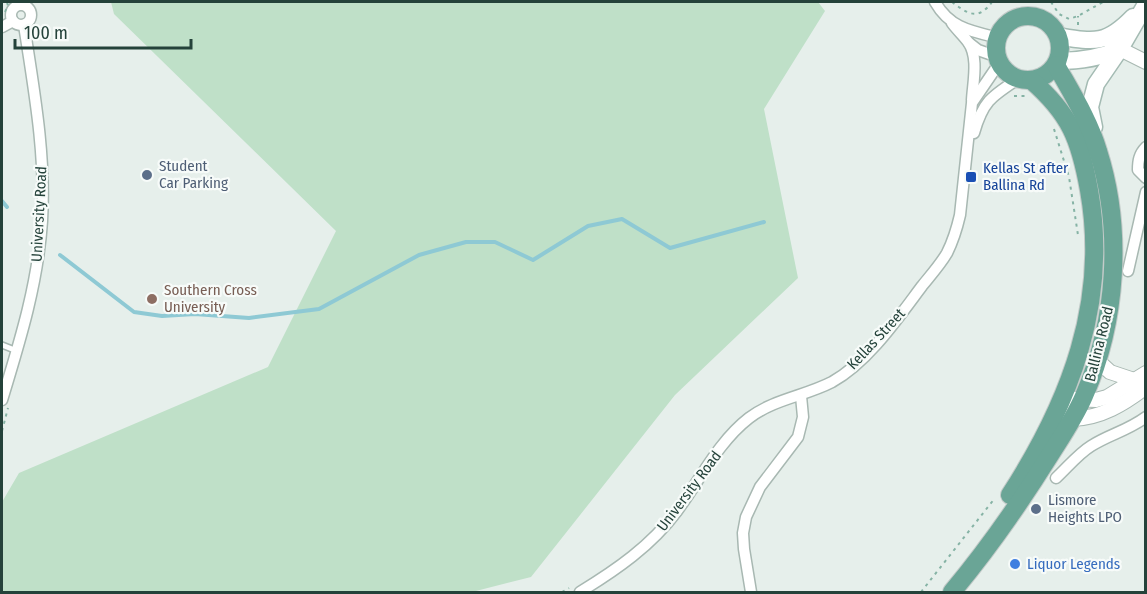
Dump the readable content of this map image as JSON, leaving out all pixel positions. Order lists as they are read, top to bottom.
{
  "streets": {
    "main road": ["Ballina Road"],
    "street": ["University Road", "Kellas Street"]
  },
  "crossings": [
    ["University Road", "Kellas Street"],
    ["Kellas Street", "Ballina Road"]
  ],
  "places": {
    "other": [
      "Student Car Parking",
      "Southern Cross University",
      "Lismore Heights LPO",
      "Liquor Legends"
    ],
    "transit": ["Kellas St after Ballina Rd"]
  },
  "scale_bar": "100 m"
}
